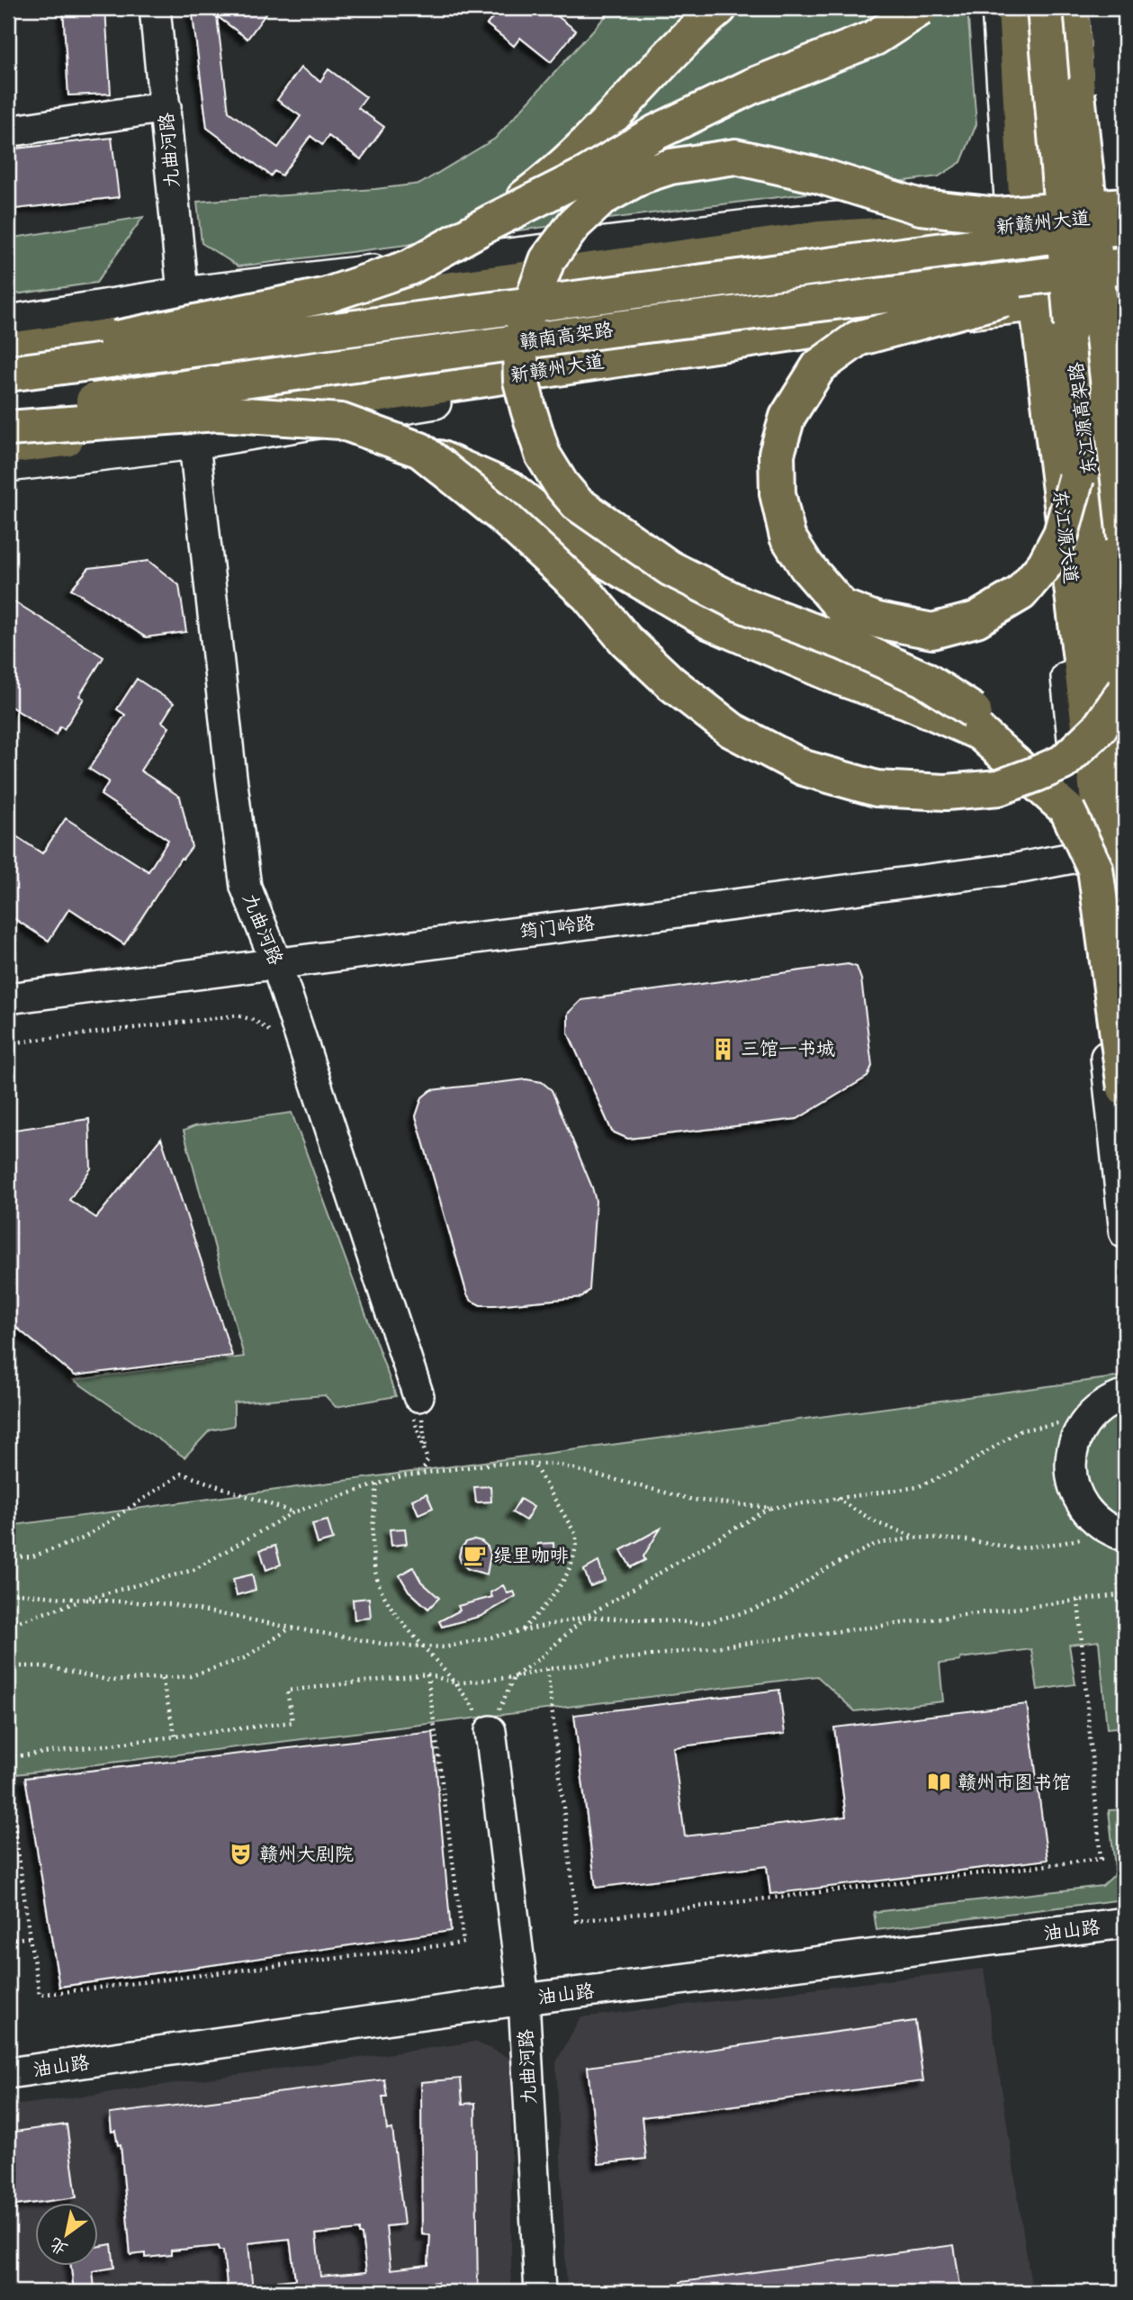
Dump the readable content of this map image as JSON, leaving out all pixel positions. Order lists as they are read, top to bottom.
{
  "streets": {
    "main road": [
      "新赣州大道",
      "赣南高架路",
      "东江源高架路",
      "东江源大道"
    ],
    "street": ["九曲河路", "筠门岭路", "油山路"]
  },
  "crossings": [
    ["九曲河路", "筠门岭路"],
    ["九曲河路", "油山路"],
    ["新赣州大道", "赣南高架路"],
    ["新赣州大道", "东江源大道"],
    ["东江源高架路", "东江源大道"],
    ["东江源高架路", "筠门岭路"],
    ["东江源大道", "筠门岭路"]
  ],
  "places": {
    "building": ["三馆一书城"],
    "cafe": ["缇里咖啡"],
    "library": ["赣州市图书馆"],
    "theatre": ["赣州大剧院"]
  },
  "north": "bottom left"
}
